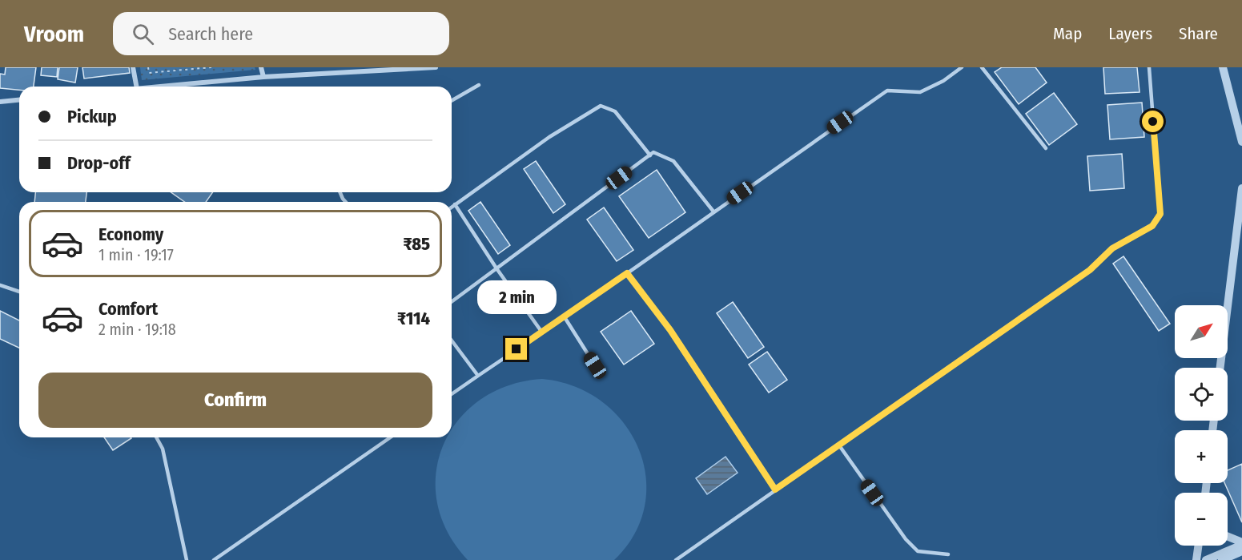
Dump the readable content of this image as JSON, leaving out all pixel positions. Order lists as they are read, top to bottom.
{
  "north": "top right",
  "page": {
    "header": "Vroom",
    "search": "Search here",
    "nav": ["Map", "Layers", "Share"],
    "banner": ["Pickup", "Drop-off"],
    "list": [
      {
        "name": "Economy",
        "note": "1 min · 19:17",
        "value": "₹85"
      },
      {
        "name": "Comfort",
        "note": "2 min · 19:18",
        "value": "₹114"
      }
    ],
    "bubble": "2 min",
    "map_buttons": ["+", "−"],
    "buttons": "Confirm"
  }
}
